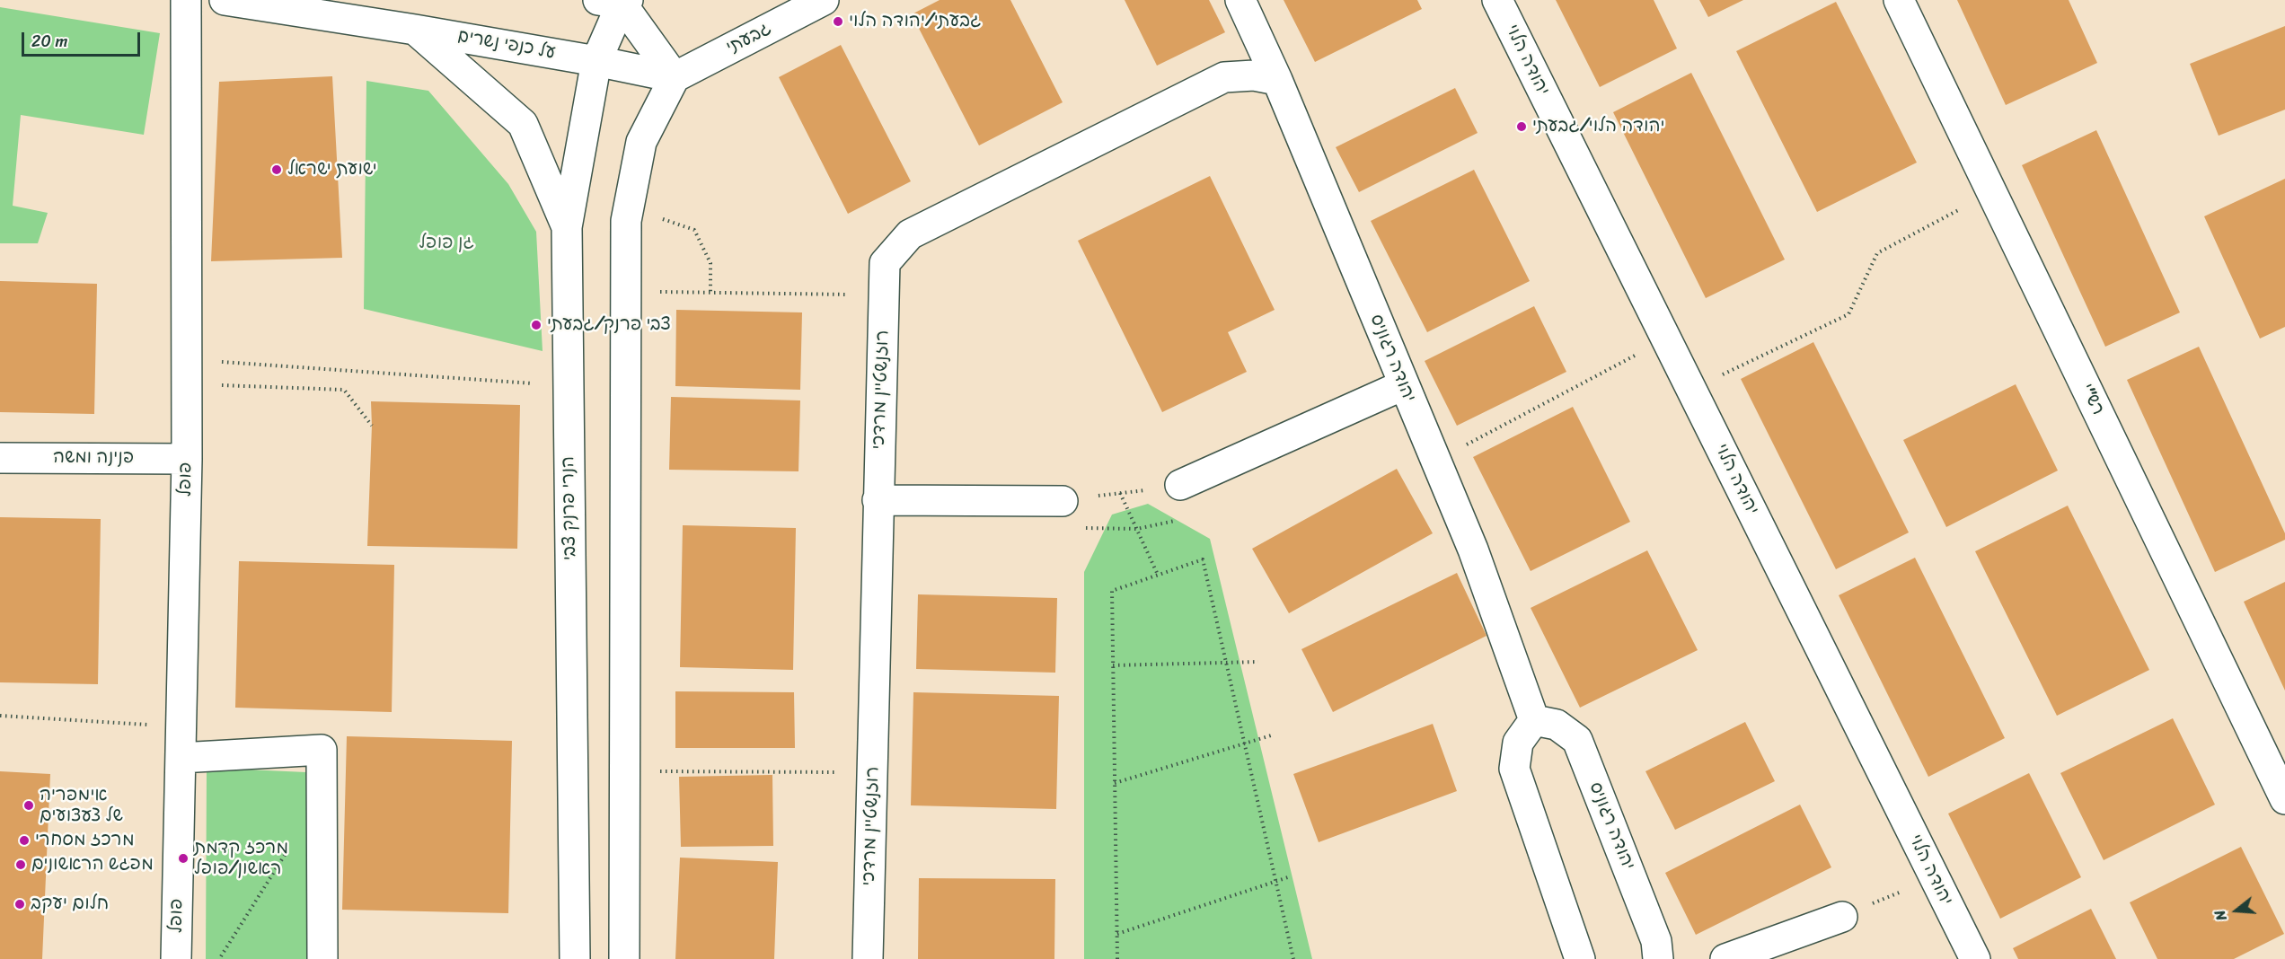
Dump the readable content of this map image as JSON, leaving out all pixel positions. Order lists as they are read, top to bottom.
{
  "streets": {
    "street": [
      "גבעתי",
      "על כנפי נשרים",
      "יהודה הלוי",
      "יהודה רגוניס",
      "רוזנשטיין מרדכי",
      "רש\"י",
      "פנינה ומשה",
      "פופל",
      "הנרי פרנק צבי"
    ]
  },
  "crossings": [
    ["גבעתי", "על כנפי נשרים"],
    ["על כנפי נשרים", "הנרי פרנק צבי"],
    ["יהודה רגוניס", "רוזנשטיין מרדכי"],
    ["פנינה ומשה", "פופל"]
  ],
  "parks": ["גן פופל"],
  "places": [
    "גבעתי/יהודה הלוי",
    "יהודה הלוי/גבעתי",
    "ישועת ישראל",
    "צבי פרנק/גבעתי",
    "אימפריה של צעצועים",
    "מרכז מסחרי",
    "מרכז קדמת ראשון/פופל",
    "מפגש הראשונים",
    "חלום יעקב"
  ],
  "scale_bar": "20 m",
  "north": "left"
}
